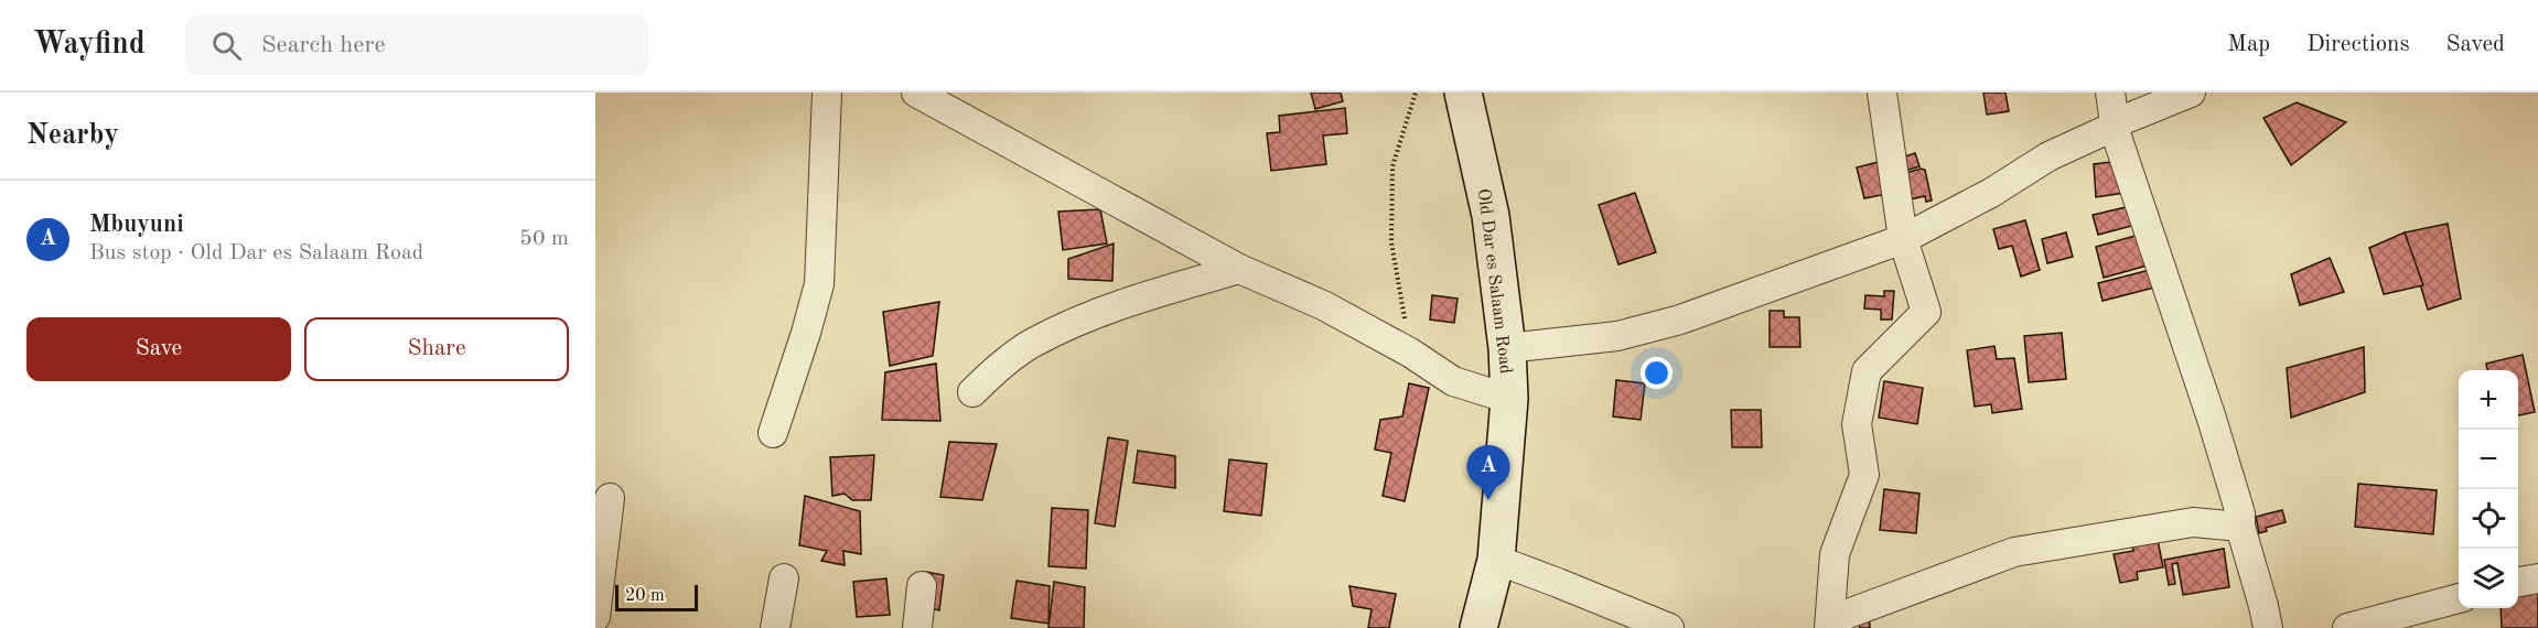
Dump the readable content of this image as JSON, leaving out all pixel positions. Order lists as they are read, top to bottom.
{
  "streets": {
    "street": ["Old Dar es Salaam Road"]
  },
  "scale_bar": "20 m",
  "page": {
    "header": "Wayfind",
    "search": "Search here",
    "nav": ["Map", "Directions", "Saved"],
    "heading": "Nearby",
    "list": [
      {
        "mark": "A",
        "name": "Mbuyuni",
        "note": "Bus stop · Old Dar es Salaam Road",
        "value": "50 m"
      }
    ],
    "buttons": ["Save", "Share"],
    "map_buttons": ["+", "−"],
    "pins": "A",
    "scale": "20 m"
  }
}
